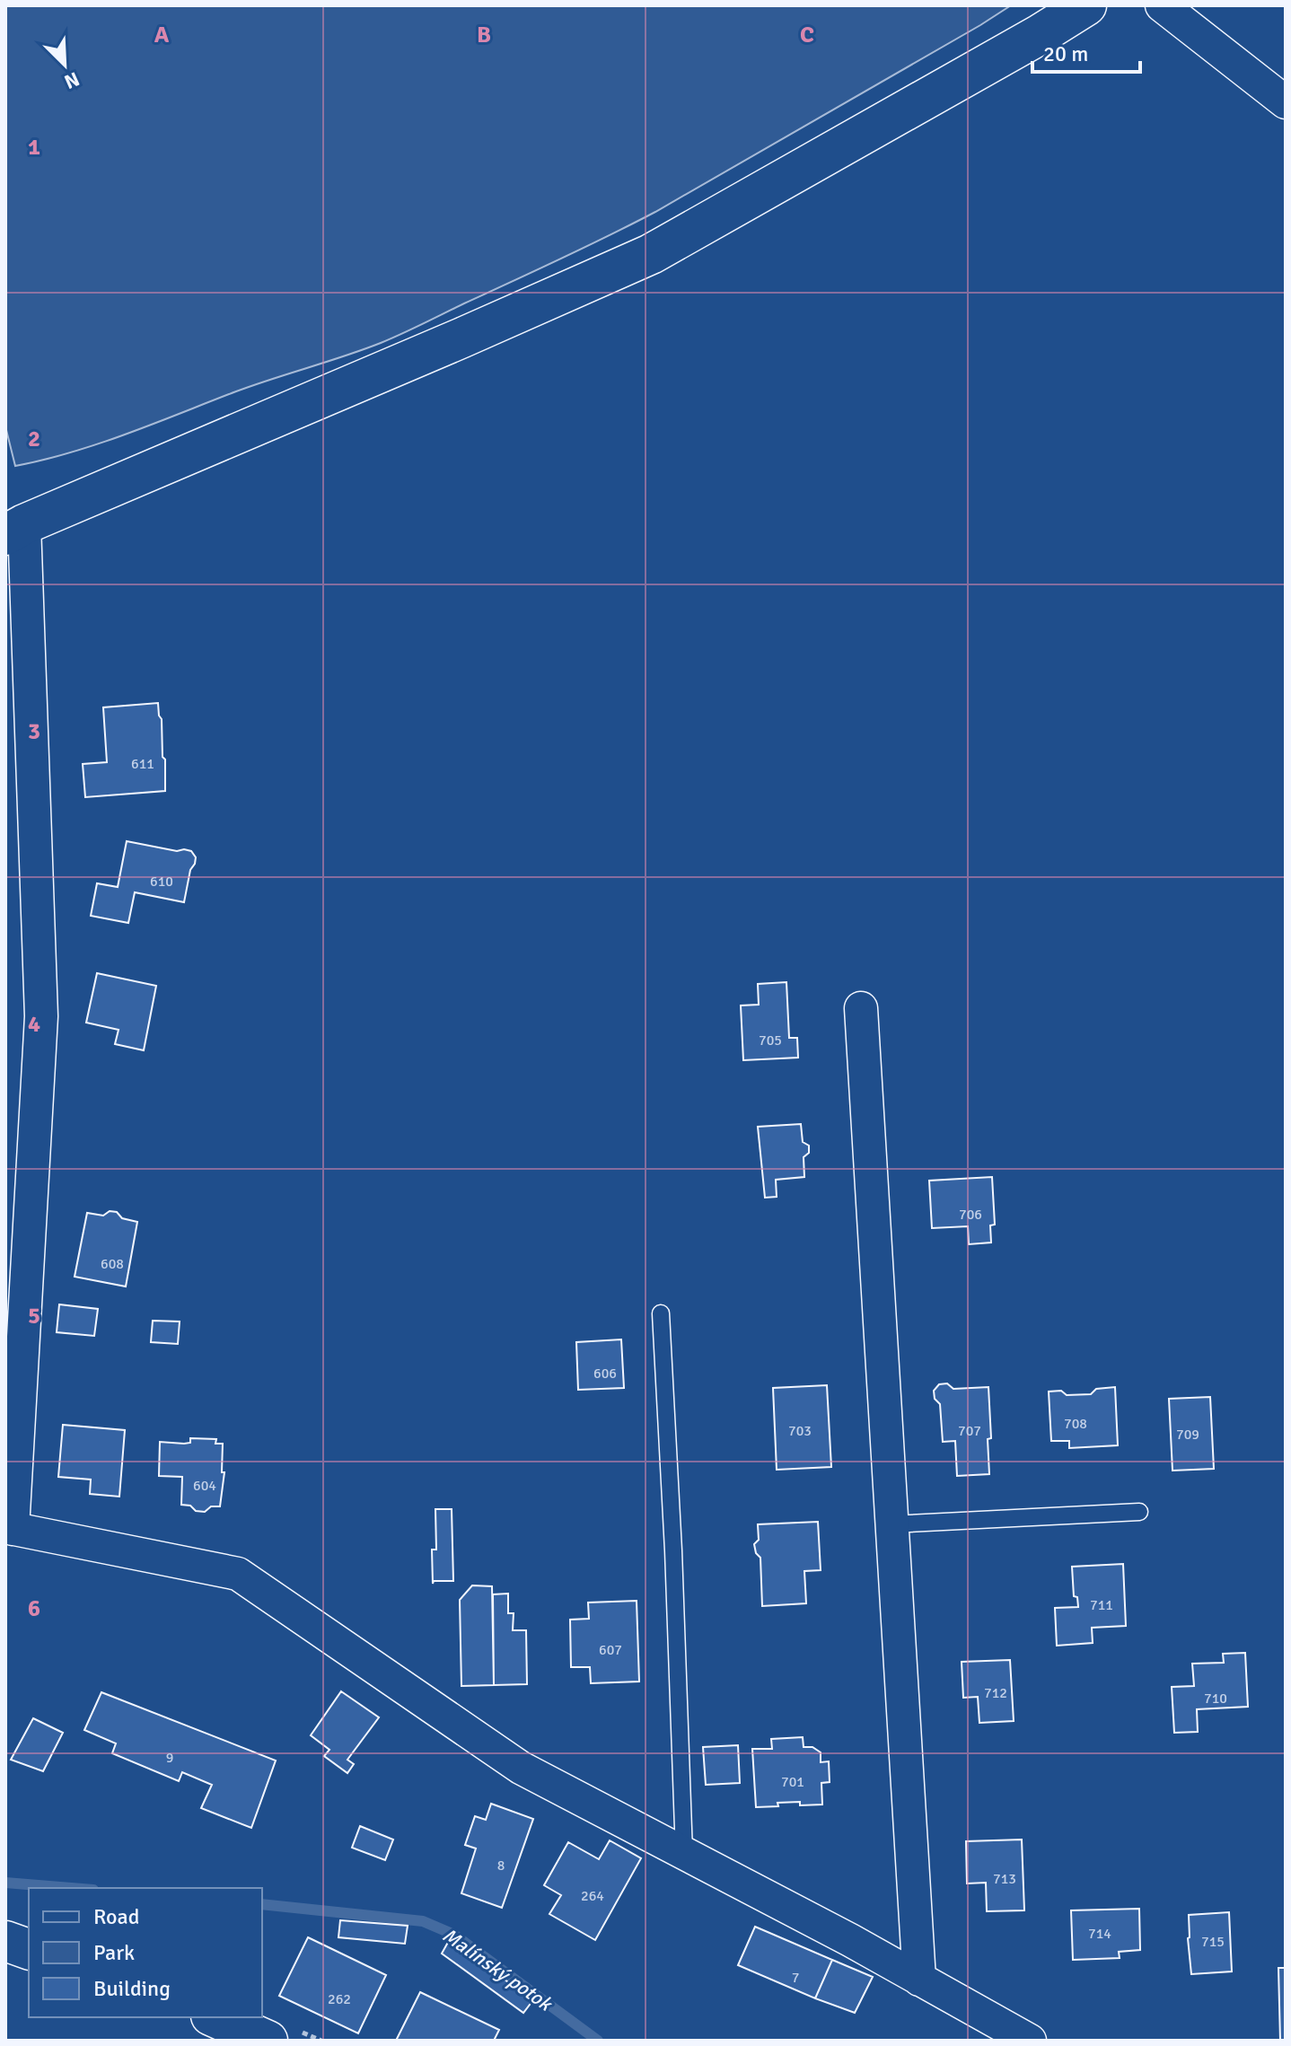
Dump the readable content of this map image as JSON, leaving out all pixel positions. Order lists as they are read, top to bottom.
{
  "water": ["Malínský potok"],
  "house_numbers": [
    "611",
    "610",
    "705",
    "706",
    "608",
    "606",
    "708",
    "703",
    "707",
    "709",
    "604",
    "711",
    "607",
    "712",
    "710",
    "9",
    "701",
    "8",
    "713",
    "264",
    "714",
    "715",
    "7",
    "262"
  ],
  "legend": ["Road", "Park", "Building"],
  "scale_bar": "20 m",
  "north": "bottom right",
  "grid": {
    "columns": ["A", "B", "C"],
    "rows": [
      "1",
      "2",
      "3",
      "4",
      "5",
      "6"
    ]
  }
}
